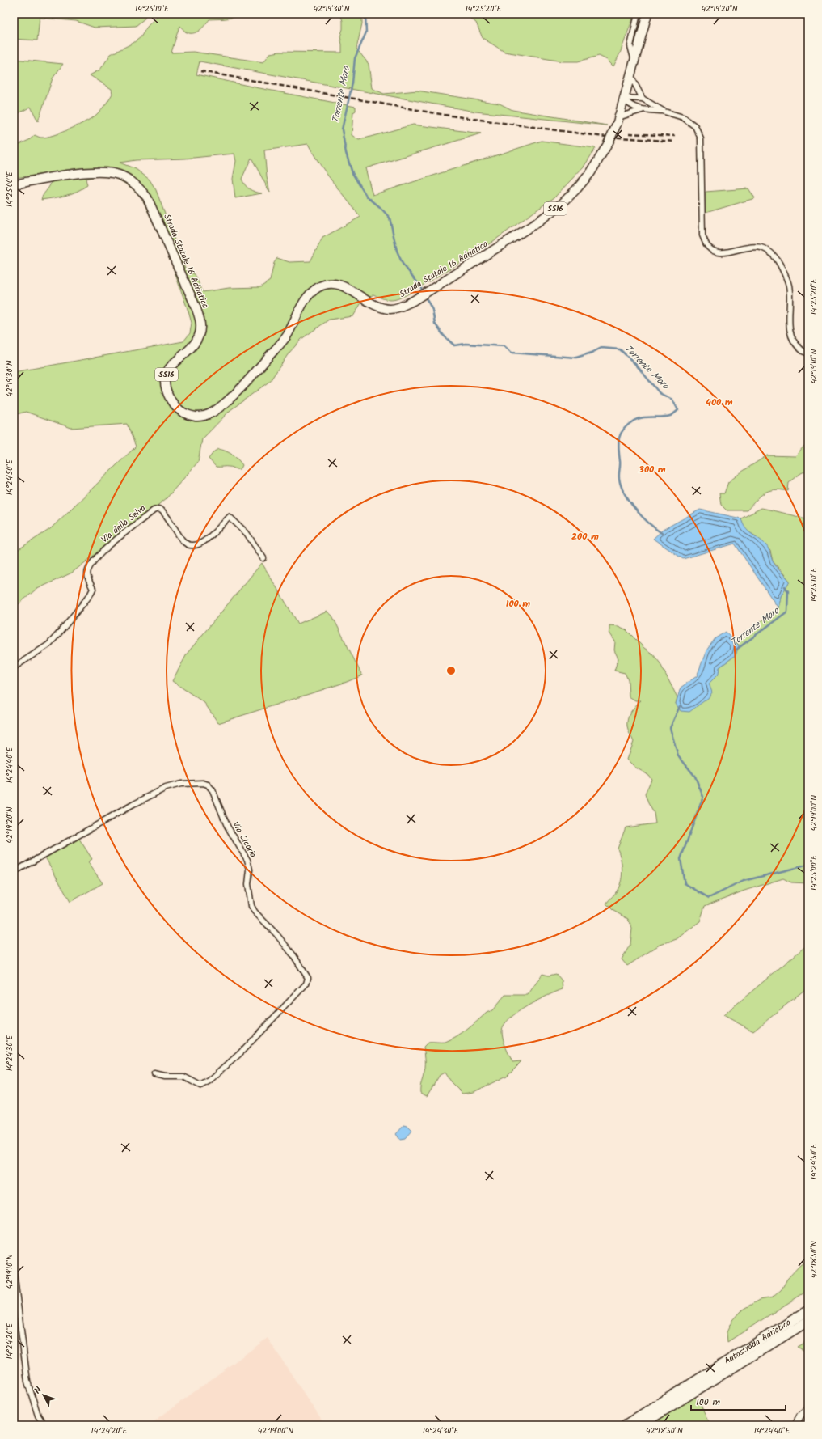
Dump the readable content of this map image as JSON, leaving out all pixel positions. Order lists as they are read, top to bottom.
{
  "streets": {
    "highway": ["Autostrada Adriatica"],
    "main road": ["SS16", "Strada Statale 16 Adriatica"],
    "street": ["Via della Selva", "Via Cicoria"]
  },
  "crossings": [
    ["SS16", "Strada Statale 16 Adriatica"]
  ],
  "water": ["Torrente Moro"],
  "scale_bar": "100 m",
  "north": "top left",
  "coordinates": [
    "14°25'10\"E",
    "42°19'30\"N",
    "14°25'20\"E",
    "42°19'20\"N",
    "14°25'00\"E",
    "42°19'10\"N",
    "14°24'50\"E",
    "14°24'40\"E",
    "42°19'00\"N",
    "14°24'30\"E",
    "42°18'50\"N",
    "14°24'20\"E"
  ],
  "rings": [
    "400 m",
    "300 m",
    "200 m",
    "100 m"
  ]
}
